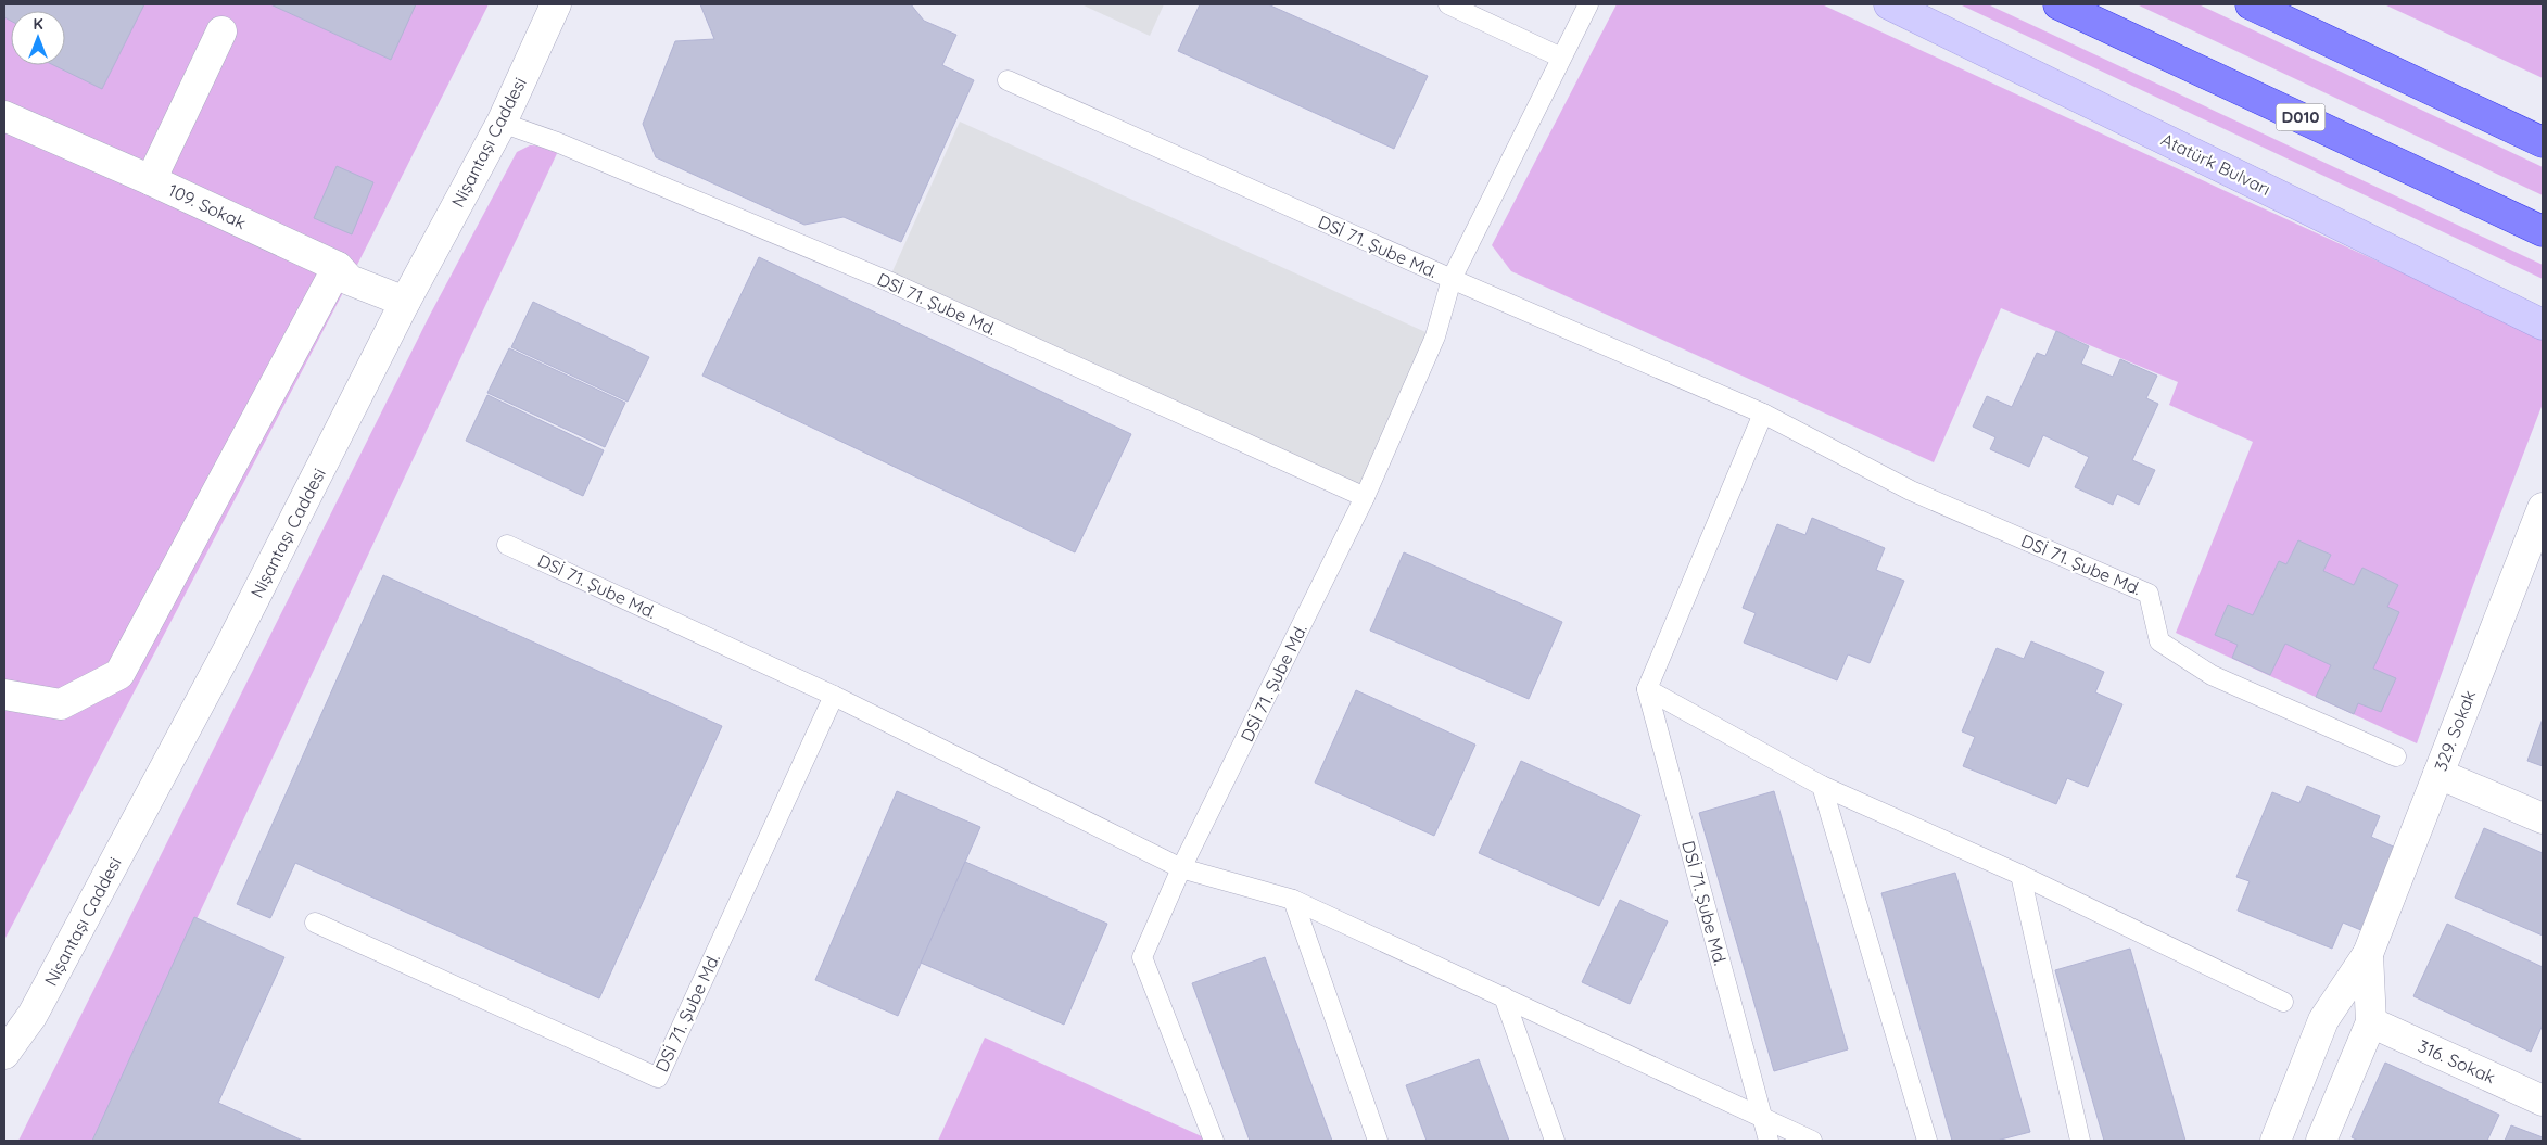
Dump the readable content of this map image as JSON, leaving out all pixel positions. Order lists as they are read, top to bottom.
{
  "streets": {
    "highway": ["D010"],
    "main road": ["Atatürk Bulvarı"],
    "street": [
      "Nişantaşı Caddesi",
      "109. Sokak",
      "329. Sokak",
      "316. Sokak"
    ],
    "lane": ["DSİ 71. Şube Md."]
  },
  "crossings": [
    ["Nişantaşı Caddesi", "109. Sokak"],
    ["Nişantaşı Caddesi", "DSİ 71. Şube Md."],
    ["329. Sokak", "316. Sokak"]
  ],
  "north": "top"
}
